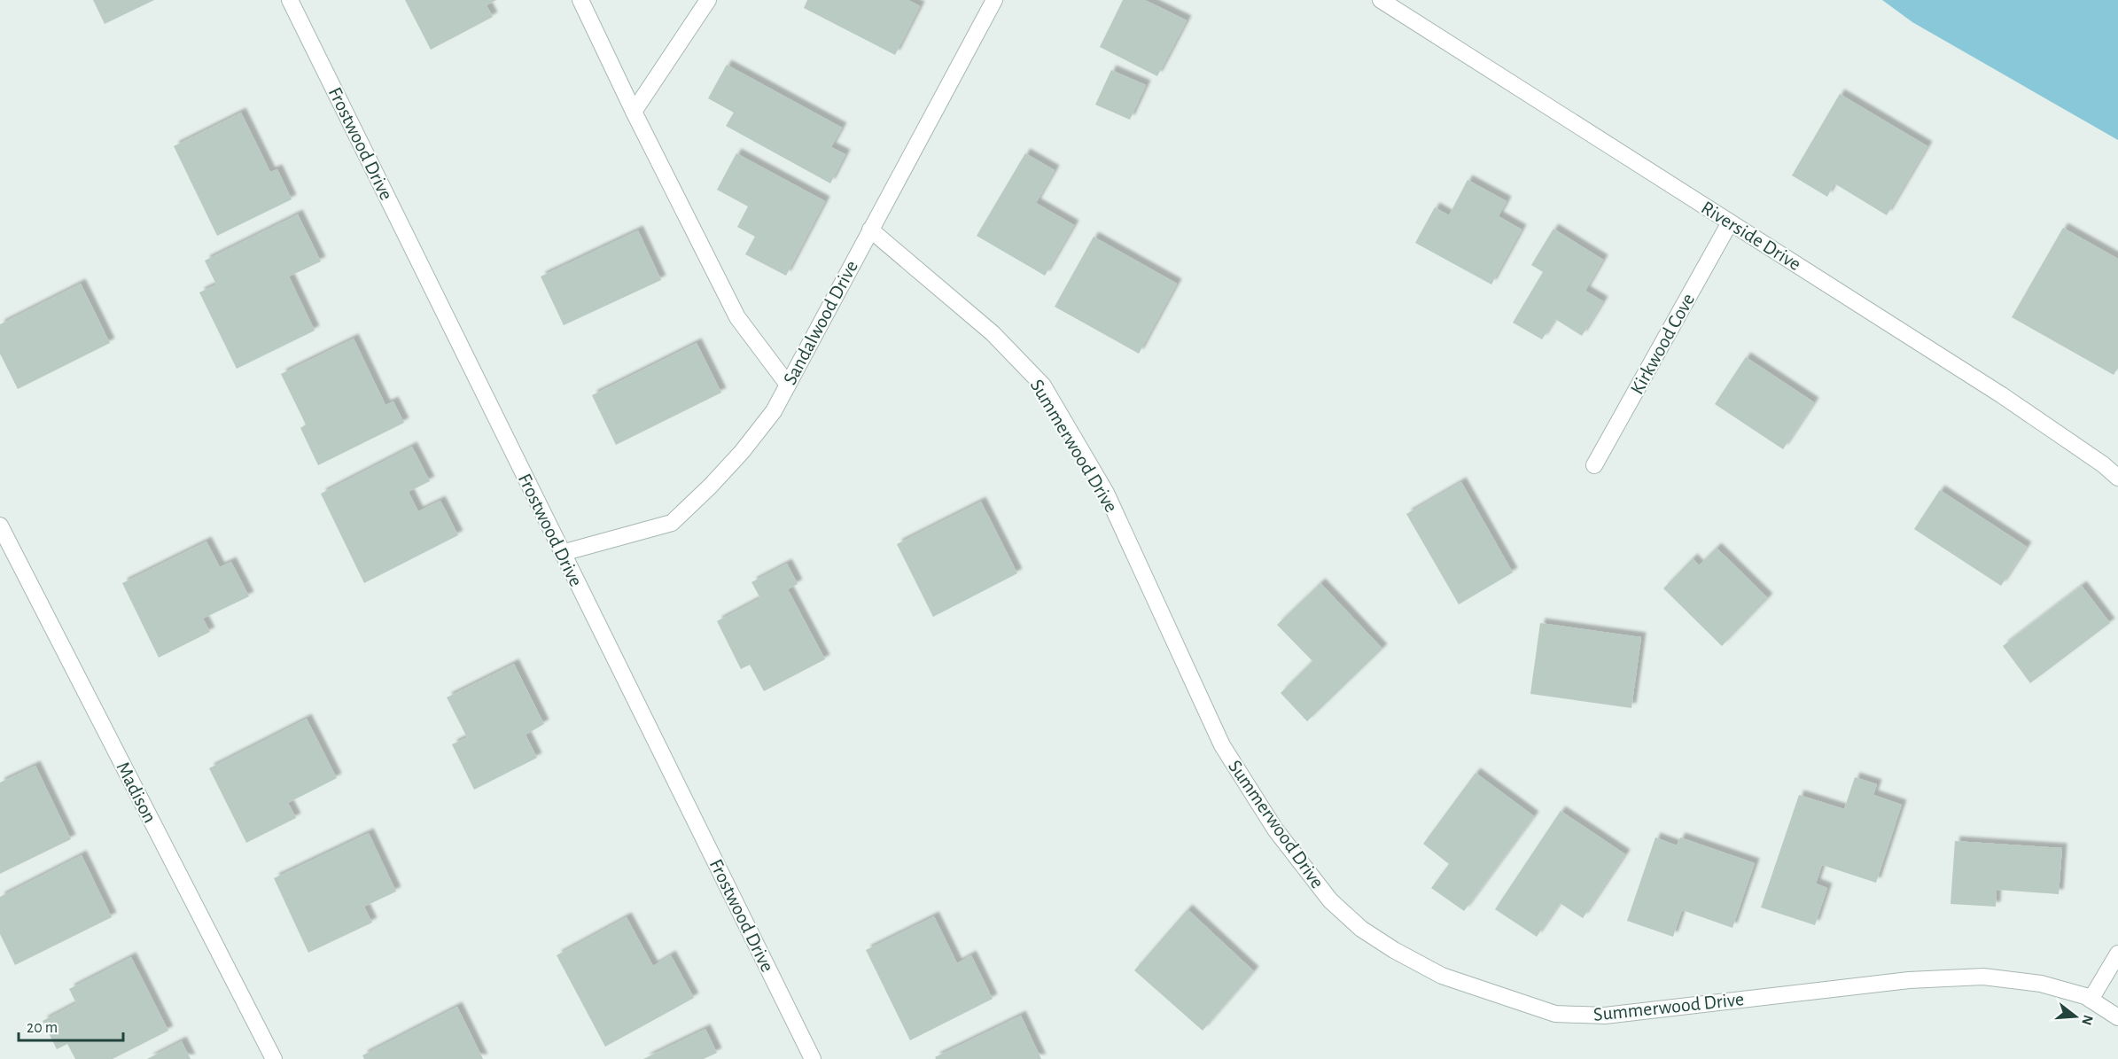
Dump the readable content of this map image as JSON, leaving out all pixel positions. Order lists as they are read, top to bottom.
{
  "streets": {
    "street": [
      "Frostwood Drive",
      "Riverside Drive",
      "Sandalwood Drive",
      "Kirkwood Cove",
      "Summerwood Drive",
      "Madison"
    ]
  },
  "crossings": [
    ["Frostwood Drive", "Sandalwood Drive"],
    ["Riverside Drive", "Kirkwood Cove"],
    ["Sandalwood Drive", "Summerwood Drive"]
  ],
  "scale_bar": "20 m",
  "north": "right"
}
